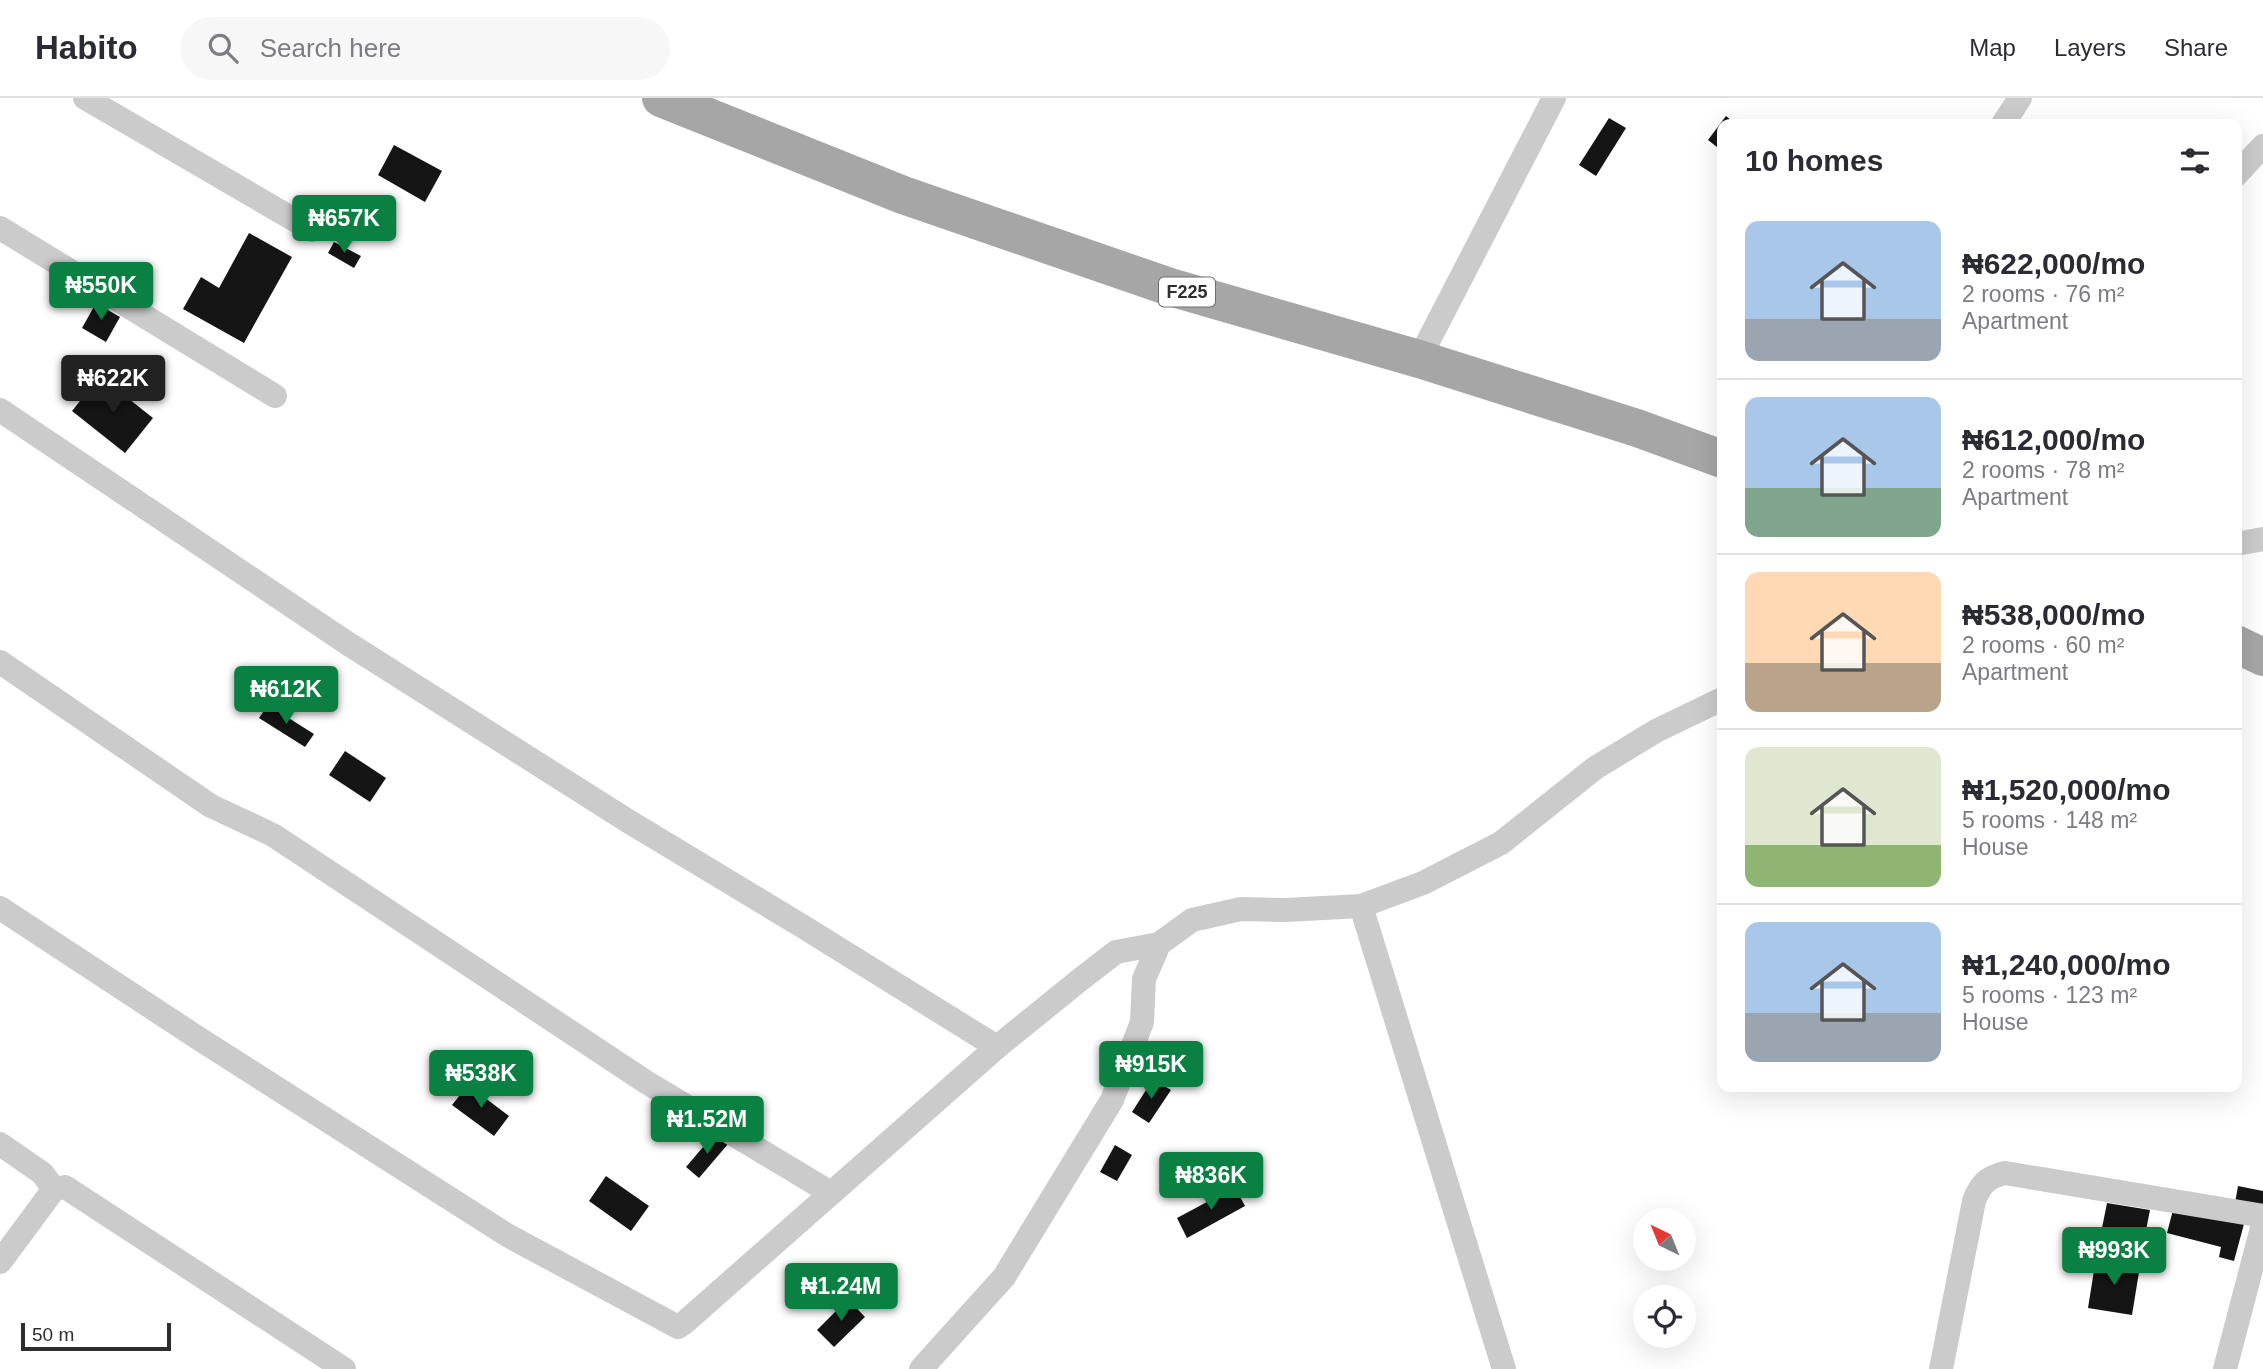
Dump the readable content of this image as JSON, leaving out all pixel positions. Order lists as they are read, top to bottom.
{
  "streets": {
    "main road": ["F225"]
  },
  "scale_bar": "50 m",
  "north": "top left",
  "page": {
    "header": "Habito",
    "search": "Search here",
    "nav": ["Map", "Layers", "Share"],
    "heading": "10 homes",
    "price": [
      "₦657K",
      "₦550K",
      "₦622K",
      "₦612K",
      "₦915K",
      "₦538K",
      "₦1.52M",
      "₦836K",
      "₦993K",
      "₦1.24M"
    ],
    "list": [
      {
        "name": "₦622,000/mo",
        "note": "2 rooms · 76 m² · Apartment"
      },
      {
        "name": "₦612,000/mo",
        "note": "2 rooms · 78 m² · Apartment"
      },
      {
        "name": "₦538,000/mo",
        "note": "2 rooms · 60 m² · Apartment"
      },
      {
        "name": "₦1,520,000/mo",
        "note": "5 rooms · 148 m² · House"
      },
      {
        "name": "₦1,240,000/mo",
        "note": "5 rooms · 123 m² · House"
      }
    ],
    "scale": "50 m"
  }
}
